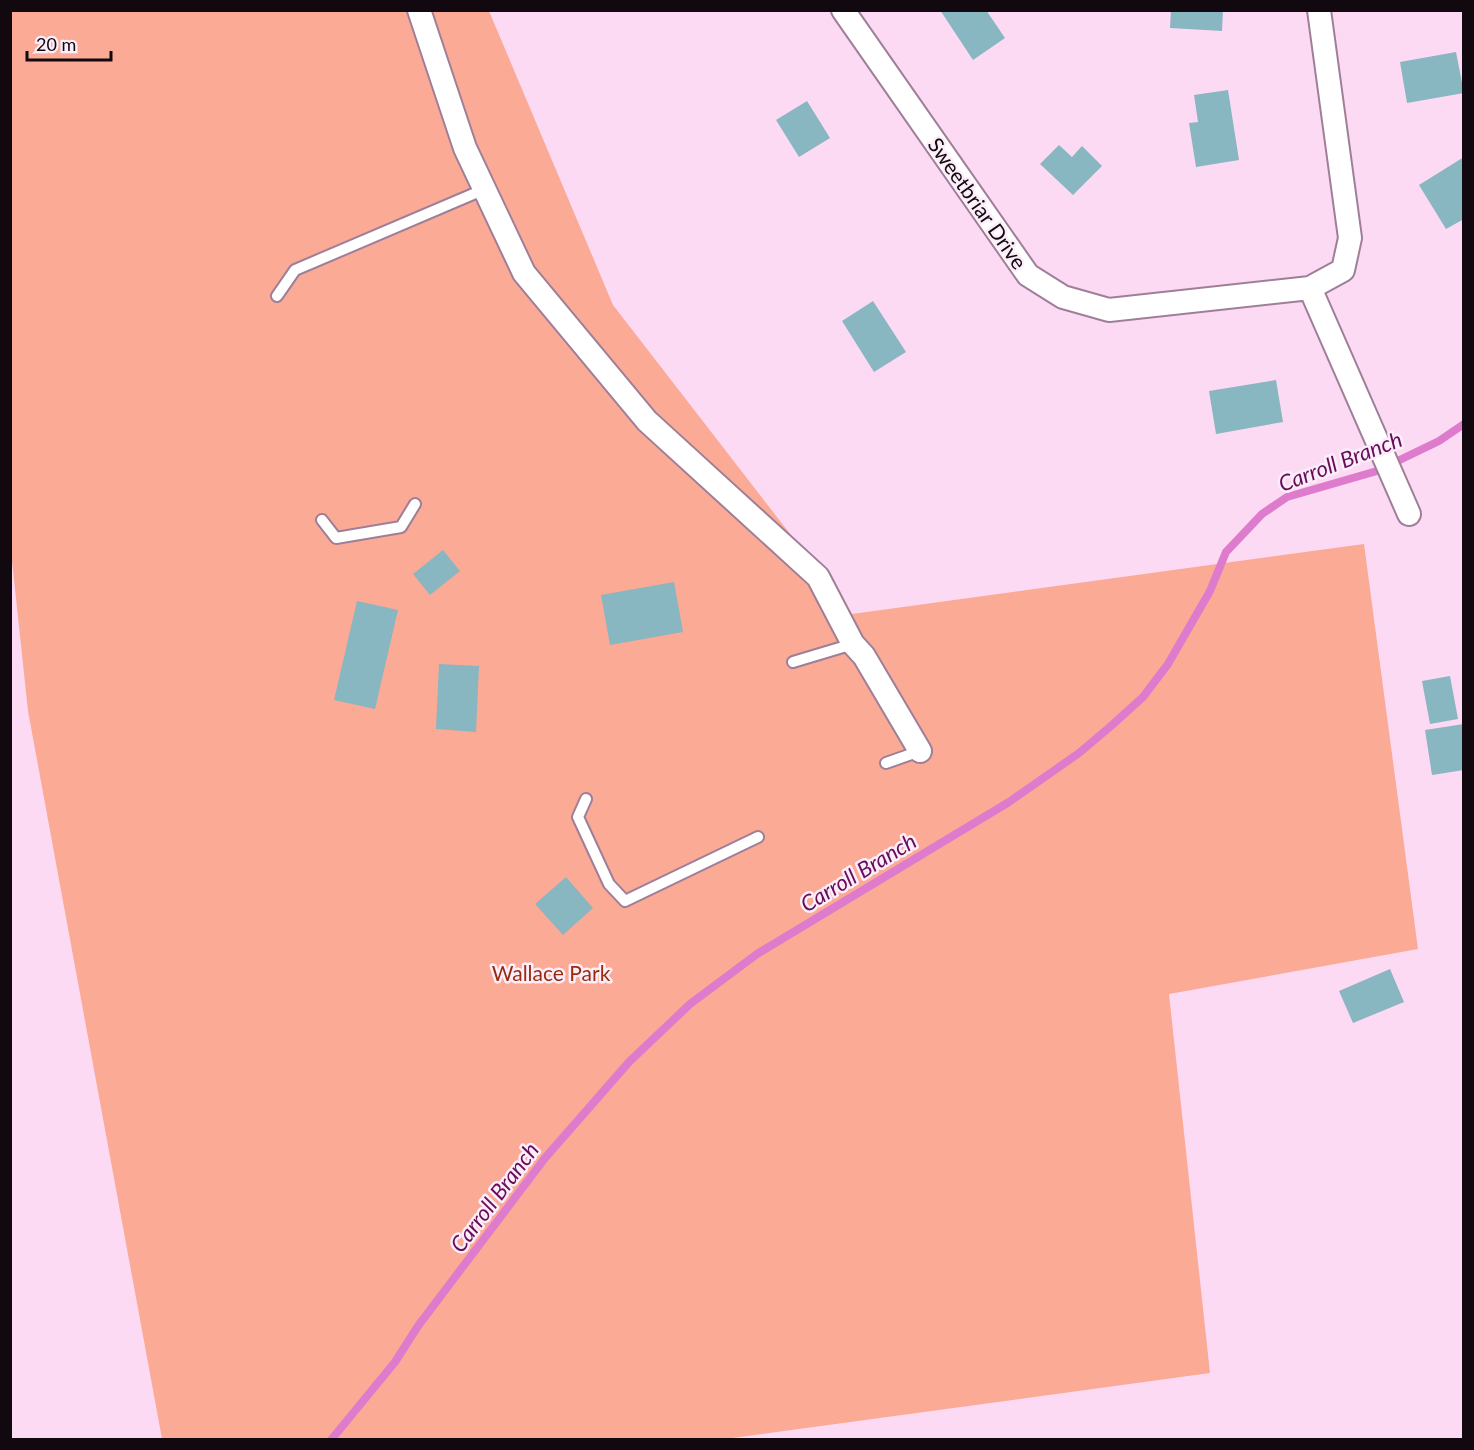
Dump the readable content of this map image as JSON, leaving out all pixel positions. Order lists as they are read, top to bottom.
{
  "streets": {
    "street": ["Sweetbriar Drive"]
  },
  "water": ["Carroll Branch"],
  "parks": ["Wallace Park"],
  "scale_bar": "20 m"
}
